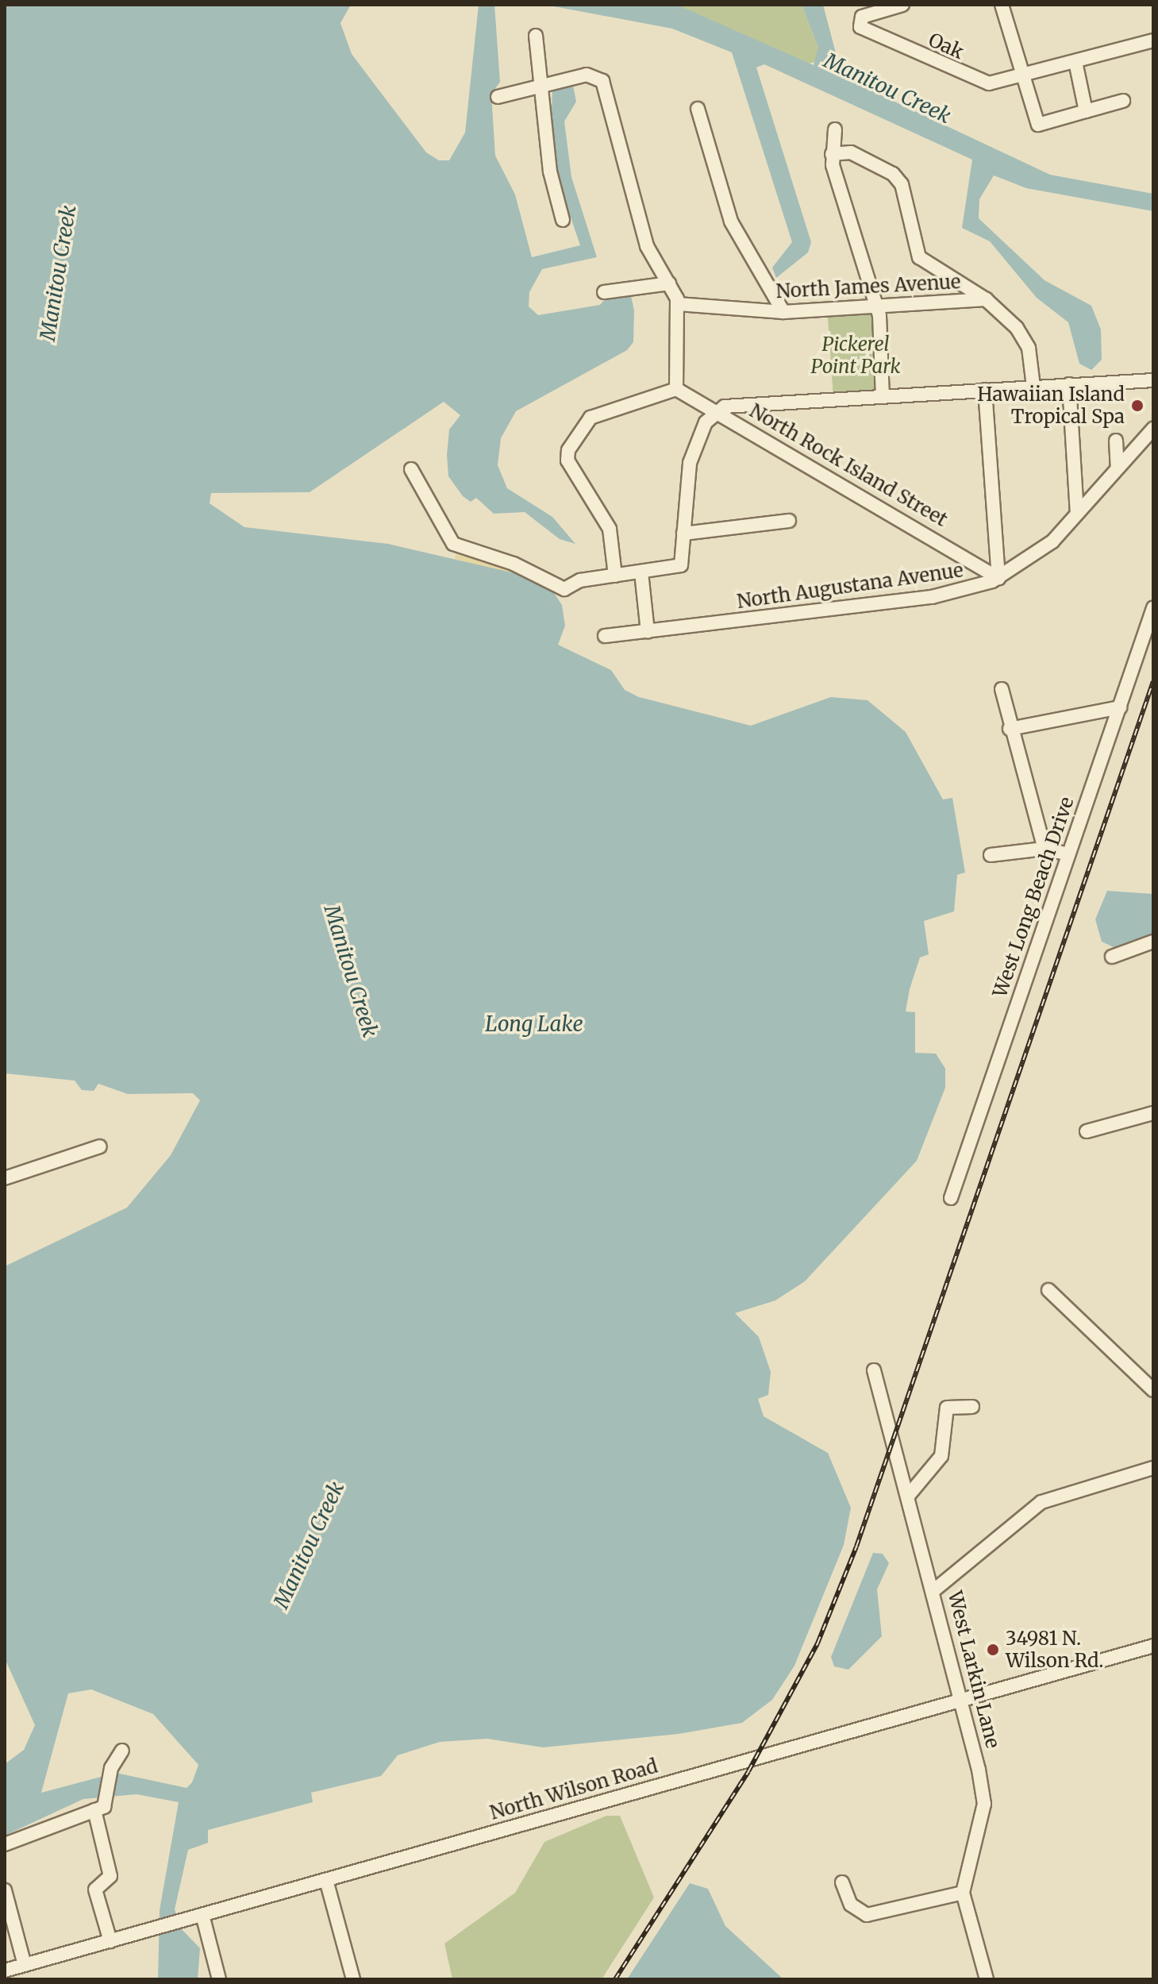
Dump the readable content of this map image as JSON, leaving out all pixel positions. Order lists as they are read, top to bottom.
{
  "streets": {
    "street": [
      "Oak",
      "North James Avenue",
      "North Rock Island Street",
      "North Augustana Avenue",
      "West Long Beach Drive",
      "West Larkin Lane",
      "North Wilson Road"
    ]
  },
  "crossings": [
    ["North Rock Island Street", "North Augustana Avenue"],
    ["West Larkin Lane", "North Wilson Road"]
  ],
  "water": ["Manitou Creek", "Long Lake"],
  "parks": ["Pickerel Point Park"],
  "places": ["Hawaiian Island Tropical Spa", "34981 N. Wilson Rd."]
}
